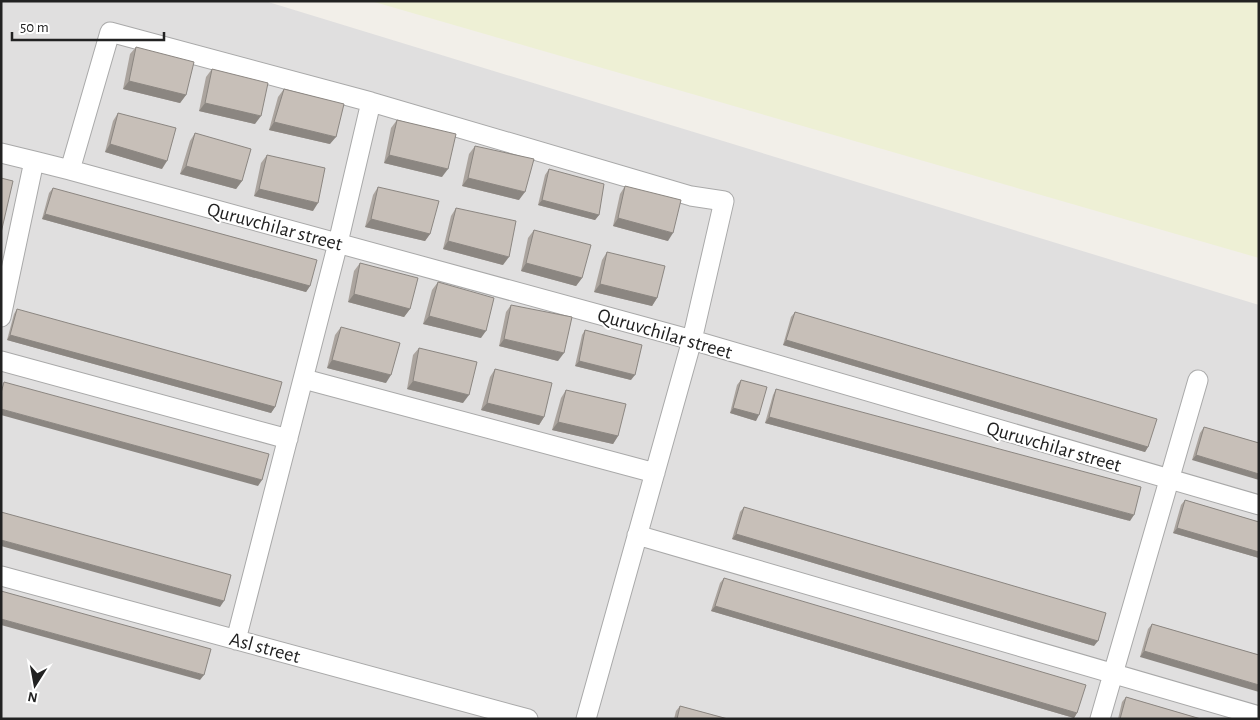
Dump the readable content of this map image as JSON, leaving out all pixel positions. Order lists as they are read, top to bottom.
{
  "streets": {
    "street": ["Quruvchilar street", "Asl street"]
  },
  "scale_bar": "50 m",
  "north": "bottom"
}
